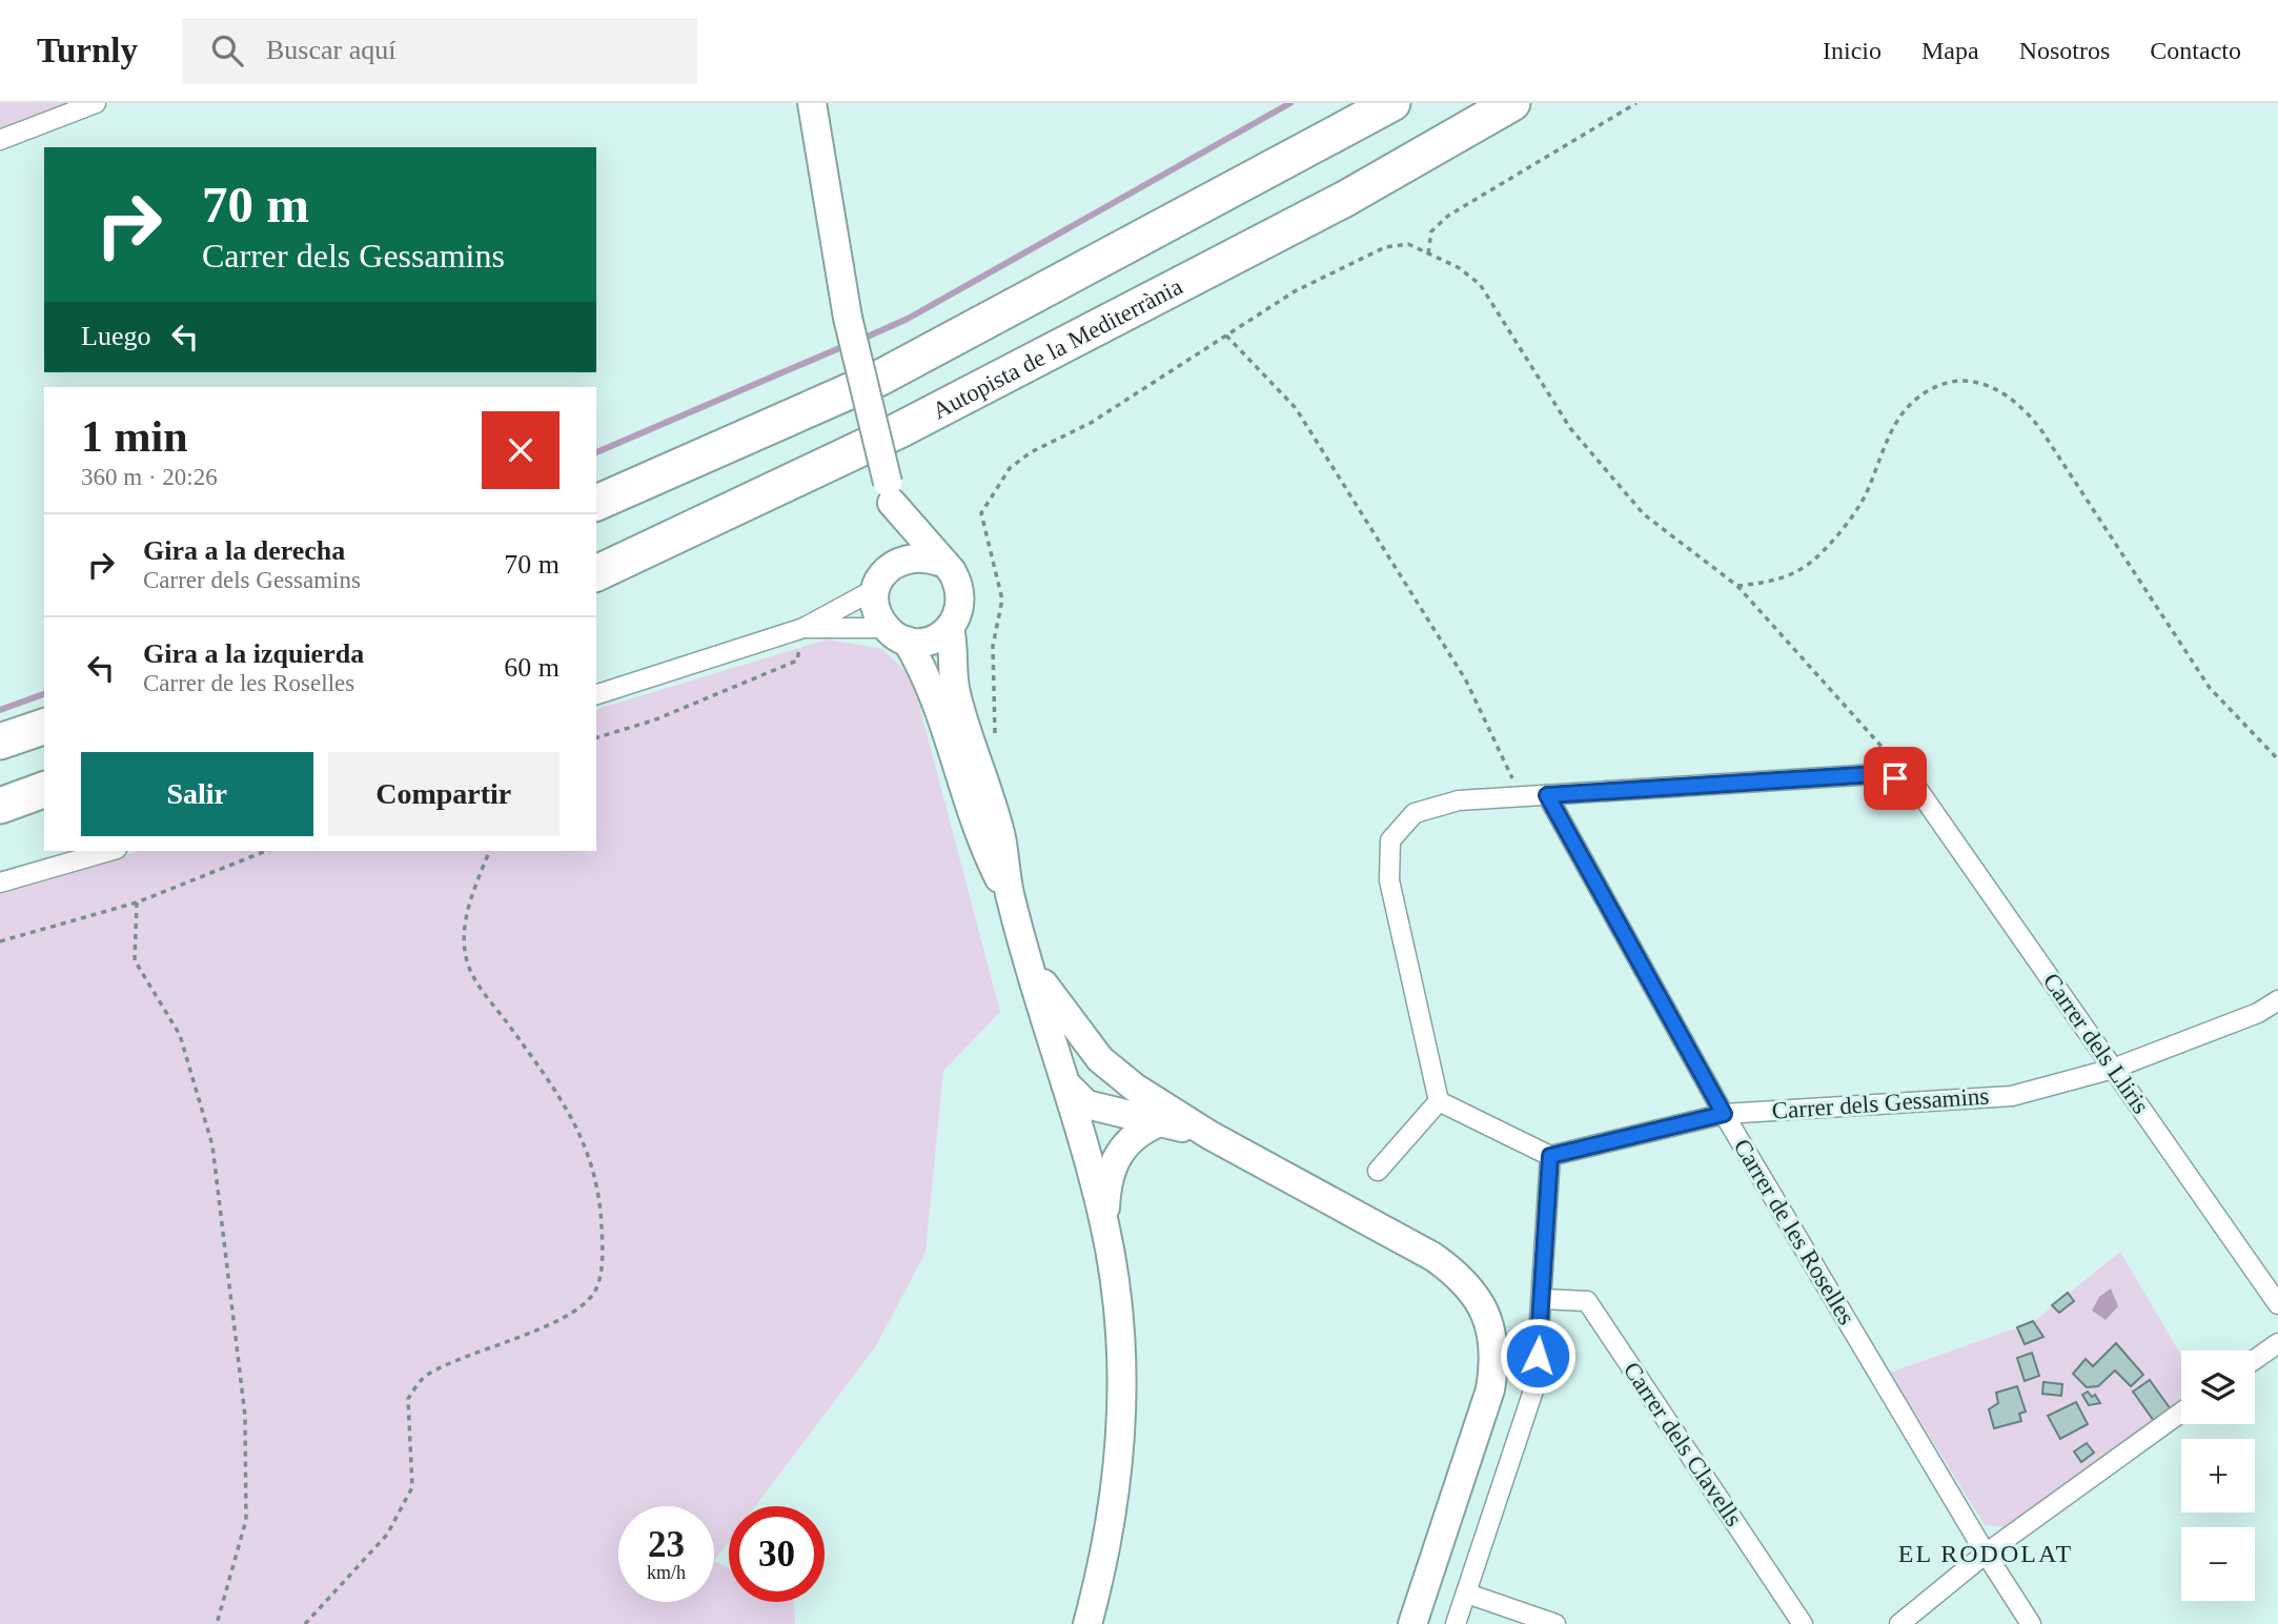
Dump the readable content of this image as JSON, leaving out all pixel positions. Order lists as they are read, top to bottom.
{
  "streets": {
    "highway": ["Autopista de la Mediterrània"],
    "street": [
      "Carrer dels Lliris",
      "Carrer dels Gessamins",
      "Carrer de les Roselles",
      "Carrer dels Clavells"
    ]
  },
  "crossings": [
    ["Carrer dels Lliris", "Carrer dels Gessamins"],
    ["Carrer dels Gessamins", "Carrer de les Roselles"]
  ],
  "districts": ["EL RODOLAT"],
  "page": {
    "header": "Turnly",
    "search": "Buscar aquí",
    "nav": [
      "Inicio",
      "Mapa",
      "Nosotros",
      "Contacto"
    ],
    "turn": ["70 m", "Carrer dels Gessamins"],
    "then": "Luego",
    "heading": ["1 min", "360 m · 20:26"],
    "list": [
      {
        "name": "Gira a la derecha",
        "note": "Carrer dels Gessamins",
        "value": "70 m"
      },
      {
        "name": "Gira a la izquierda",
        "note": "Carrer de les Roselles",
        "value": "60 m"
      }
    ],
    "buttons": ["Salir", "Compartir"],
    "map_buttons": ["+", "−"],
    "speed": "23 km/h",
    "limit": "30"
  }
}
